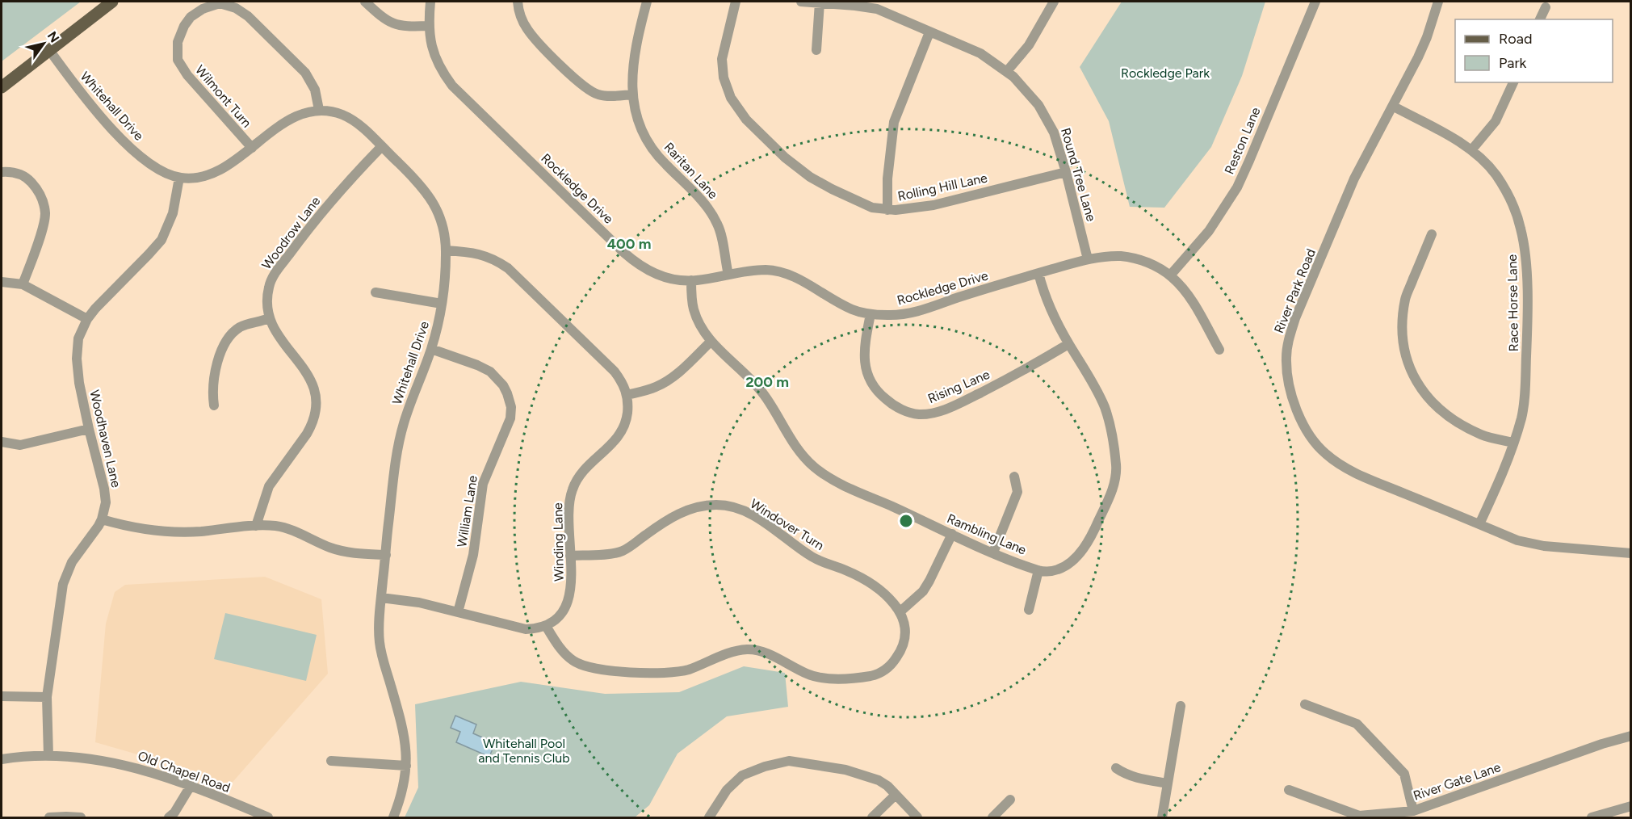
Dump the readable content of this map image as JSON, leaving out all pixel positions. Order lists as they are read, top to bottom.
{
  "streets": {
    "street": [
      "Wilmont Turn",
      "Whitehall Drive",
      "Reston Lane",
      "Raritan Lane",
      "Round Tree Lane",
      "Rolling Hill Lane",
      "Rockledge Drive",
      "Woodrow Lane",
      "River Park Road",
      "Race Horse Lane",
      "Rising Lane",
      "Woodhaven Lane",
      "William Lane",
      "Windover Turn",
      "Rambling Lane",
      "Winding Lane",
      "Old Chapel Road",
      "River Gate Lane"
    ]
  },
  "crossings": [
    ["Wilmont Turn", "Whitehall Drive"],
    ["Whitehall Drive", "Woodrow Lane"],
    ["Whitehall Drive", "Woodhaven Lane"],
    ["Whitehall Drive", "William Lane"],
    ["Reston Lane", "Rockledge Drive"],
    ["Raritan Lane", "Rockledge Drive"],
    ["Round Tree Lane", "Rolling Hill Lane"],
    ["Round Tree Lane", "Rockledge Drive"],
    ["Rockledge Drive", "Rising Lane"],
    ["Rockledge Drive", "Rambling Lane"],
    ["River Park Road", "Race Horse Lane"],
    ["Rising Lane", "Rambling Lane"],
    ["Woodhaven Lane", "Old Chapel Road"],
    ["Windover Turn", "Winding Lane"]
  ],
  "parks": ["Rockledge Park", "Whitehall Pool and Tennis Club"],
  "legend": ["Road", "Park"],
  "north": "top right",
  "rings": ["400 m", "200 m"]
}
